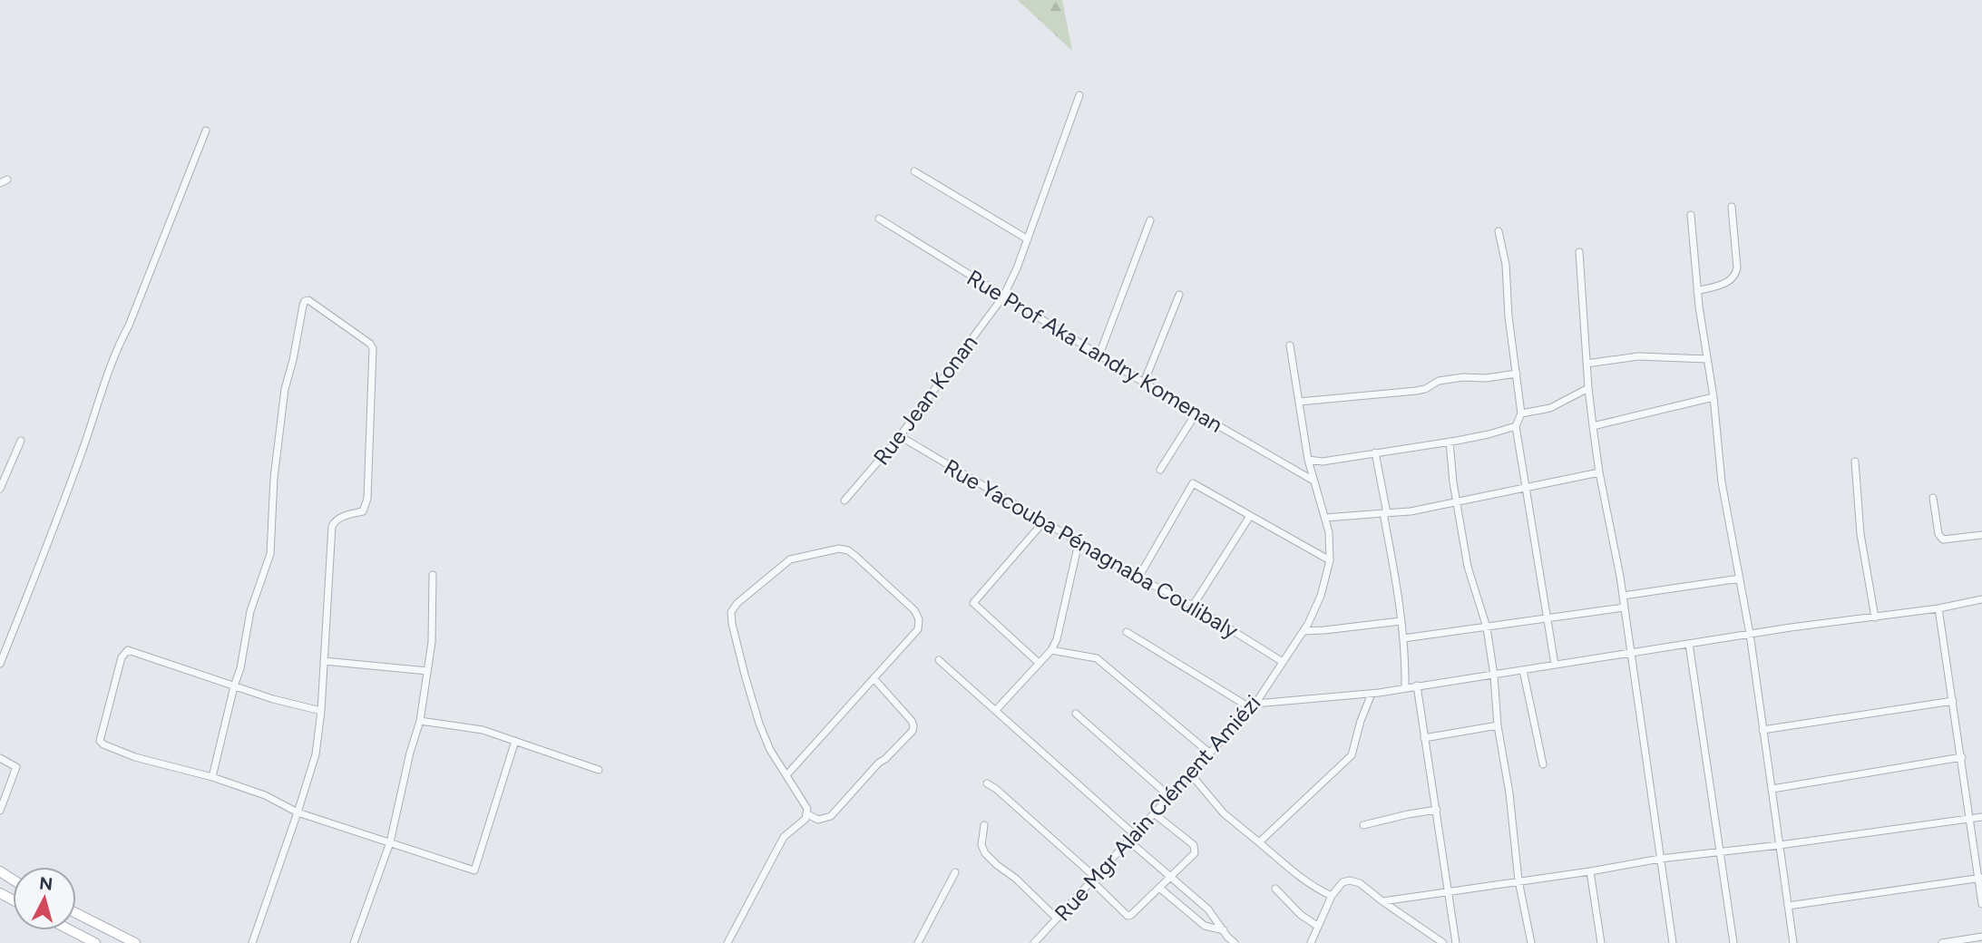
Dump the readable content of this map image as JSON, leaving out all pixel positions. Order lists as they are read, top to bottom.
{
  "streets": {
    "street": [
      "Rue Prof Aka Landry Komenan",
      "Rue Jean Konan",
      "Rue Yacouba Pénagnaba Coulibaly",
      "Rue Mgr Alain Clément Amiézi"
    ]
  },
  "crossings": [
    ["Rue Prof Aka Landry Komenan", "Rue Jean Konan"],
    ["Rue Prof Aka Landry Komenan", "Rue Mgr Alain Clément Amiézi"],
    ["Rue Jean Konan", "Rue Yacouba Pénagnaba Coulibaly"],
    ["Rue Yacouba Pénagnaba Coulibaly", "Rue Mgr Alain Clément Amiézi"]
  ],
  "north": "top"
}
